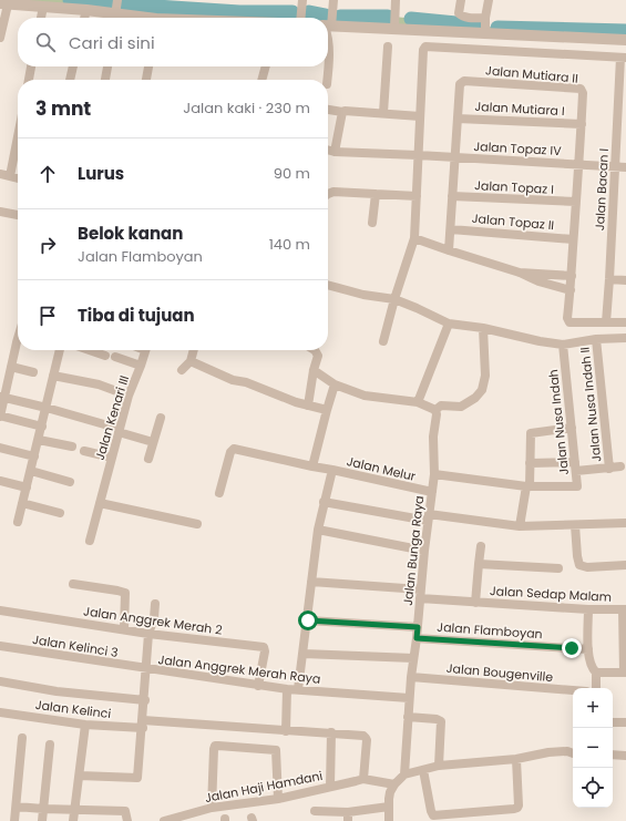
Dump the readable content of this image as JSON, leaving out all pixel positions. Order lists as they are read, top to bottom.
{
  "streets": {
    "street": [
      "Jalan Mutiara II",
      "Jalan Mutiara I",
      "Jalan Topaz IV",
      "Jalan Topaz I",
      "Jalan Bacan I",
      "Jalan Topaz II",
      "Jalan Nusa Indah II",
      "Jalan Kenari III",
      "Jalan Nusa Indah",
      "Jalan Melur",
      "Jalan Bunga Raya",
      "Jalan Sedap Malam",
      "Jalan Anggrek Merah 2",
      "Jalan Flamboyan",
      "Jalan Kelinci 3",
      "Jalan Anggrek Merah Raya",
      "Jalan Bougenville",
      "Jalan Kelinci",
      "Jalan Haji Hamdani"
    ]
  },
  "crossings": [
    ["Jalan Mutiara II", "Jalan Mutiara I"],
    ["Jalan Mutiara II", "Jalan Topaz IV"],
    ["Jalan Mutiara II", "Jalan Topaz I"],
    ["Jalan Mutiara II", "Jalan Bacan I"],
    ["Jalan Mutiara II", "Jalan Topaz II"],
    ["Jalan Nusa Indah", "Jalan Bunga Raya"],
    ["Jalan Melur", "Jalan Bunga Raya"],
    ["Jalan Melur", "Jalan Sedap Malam"],
    ["Jalan Melur", "Jalan Anggrek Merah Raya"],
    ["Jalan Bunga Raya", "Jalan Sedap Malam"],
    ["Jalan Bunga Raya", "Jalan Flamboyan"],
    ["Jalan Bunga Raya", "Jalan Anggrek Merah Raya"],
    ["Jalan Bunga Raya", "Jalan Bougenville"],
    ["Jalan Anggrek Merah 2", "Jalan Anggrek Merah Raya"],
    ["Jalan Kelinci 3", "Jalan Anggrek Merah Raya"],
    ["Jalan Kelinci", "Jalan Haji Hamdani"]
  ],
  "page": {
    "search": "Cari di sini",
    "heading": ["3 mnt", "Jalan kaki · 230 m"],
    "list": [
      ["Lurus", "90 m"],
      ["Belok kanan", "Jalan Flamboyan", "140 m"],
      "Tiba di tujuan"
    ],
    "map_buttons": ["+", "−"]
  }
}
